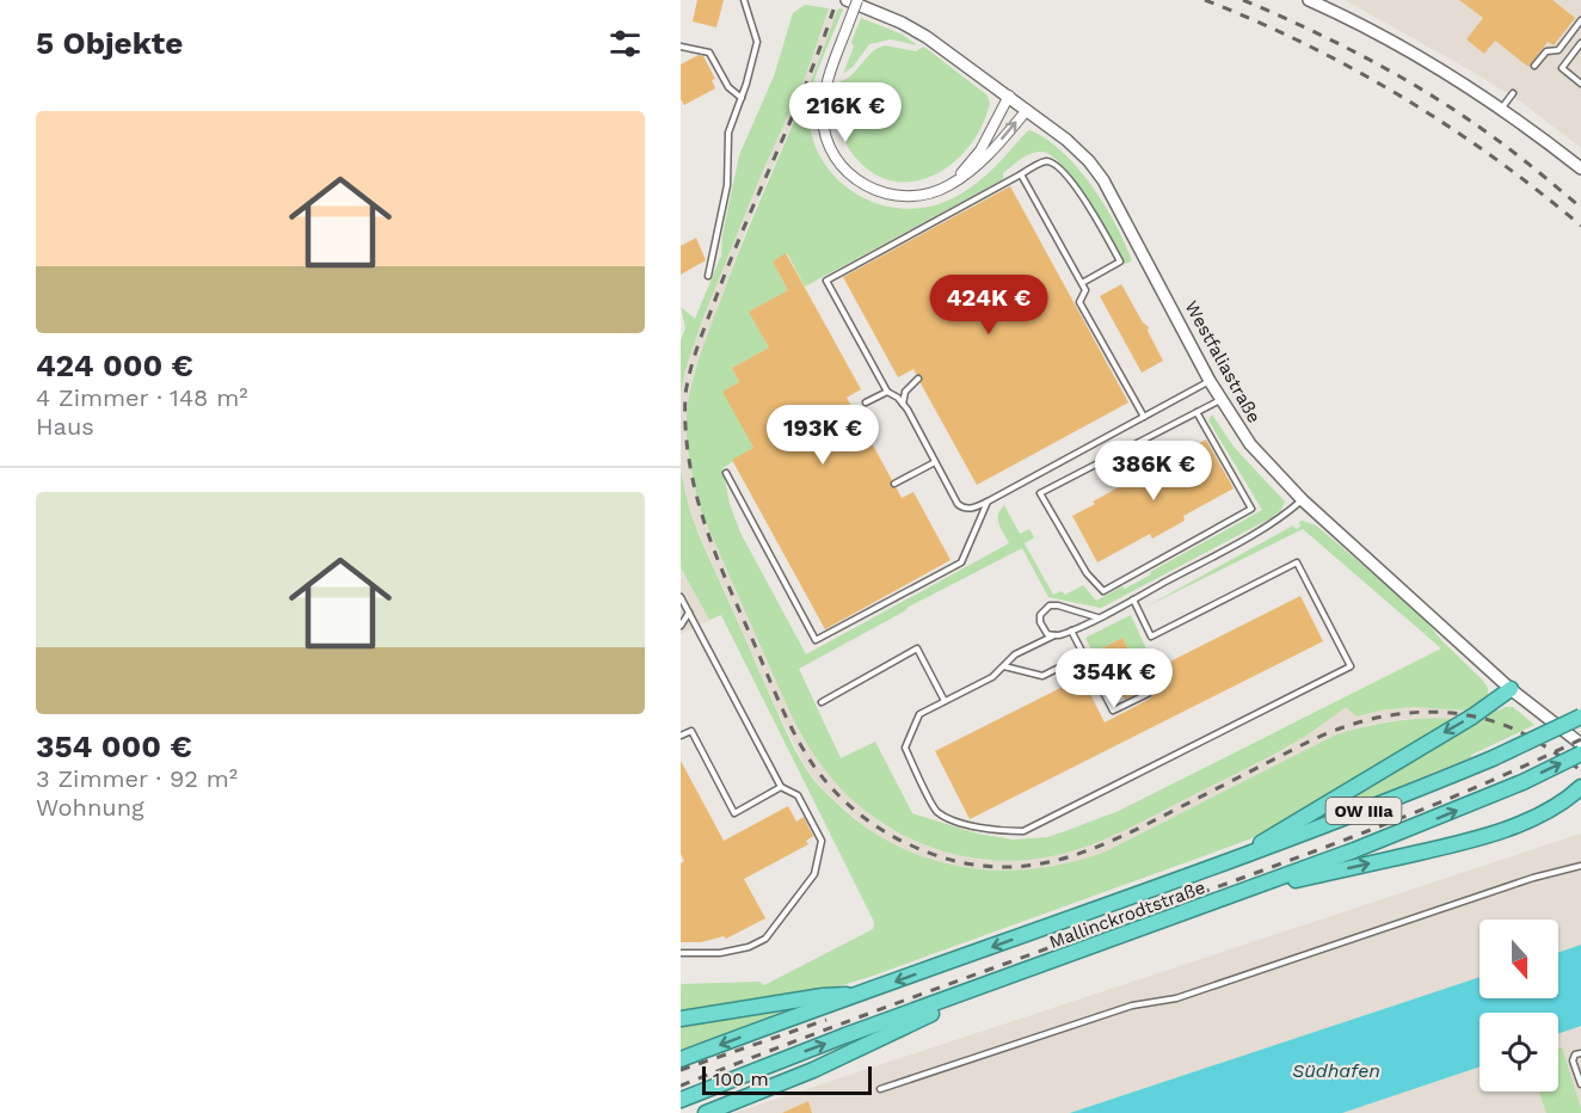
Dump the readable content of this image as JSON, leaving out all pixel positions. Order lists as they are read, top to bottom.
{
  "streets": {
    "highway": ["OW IIIa", "Mallinckrodtstraße"],
    "street": ["Westfaliastraße"]
  },
  "water": ["Südhafen"],
  "scale_bar": "100 m",
  "north": "bottom",
  "page": {
    "heading": "5 Objekte",
    "price": [
      "216K €",
      "424K €",
      "193K €",
      "386K €",
      "354K €"
    ],
    "list": [
      {
        "name": "424 000 €",
        "note": "4 Zimmer · 148 m² · Haus"
      },
      {
        "name": "354 000 €",
        "note": "3 Zimmer · 92 m² · Wohnung"
      }
    ],
    "scale": "100 m"
  }
}
